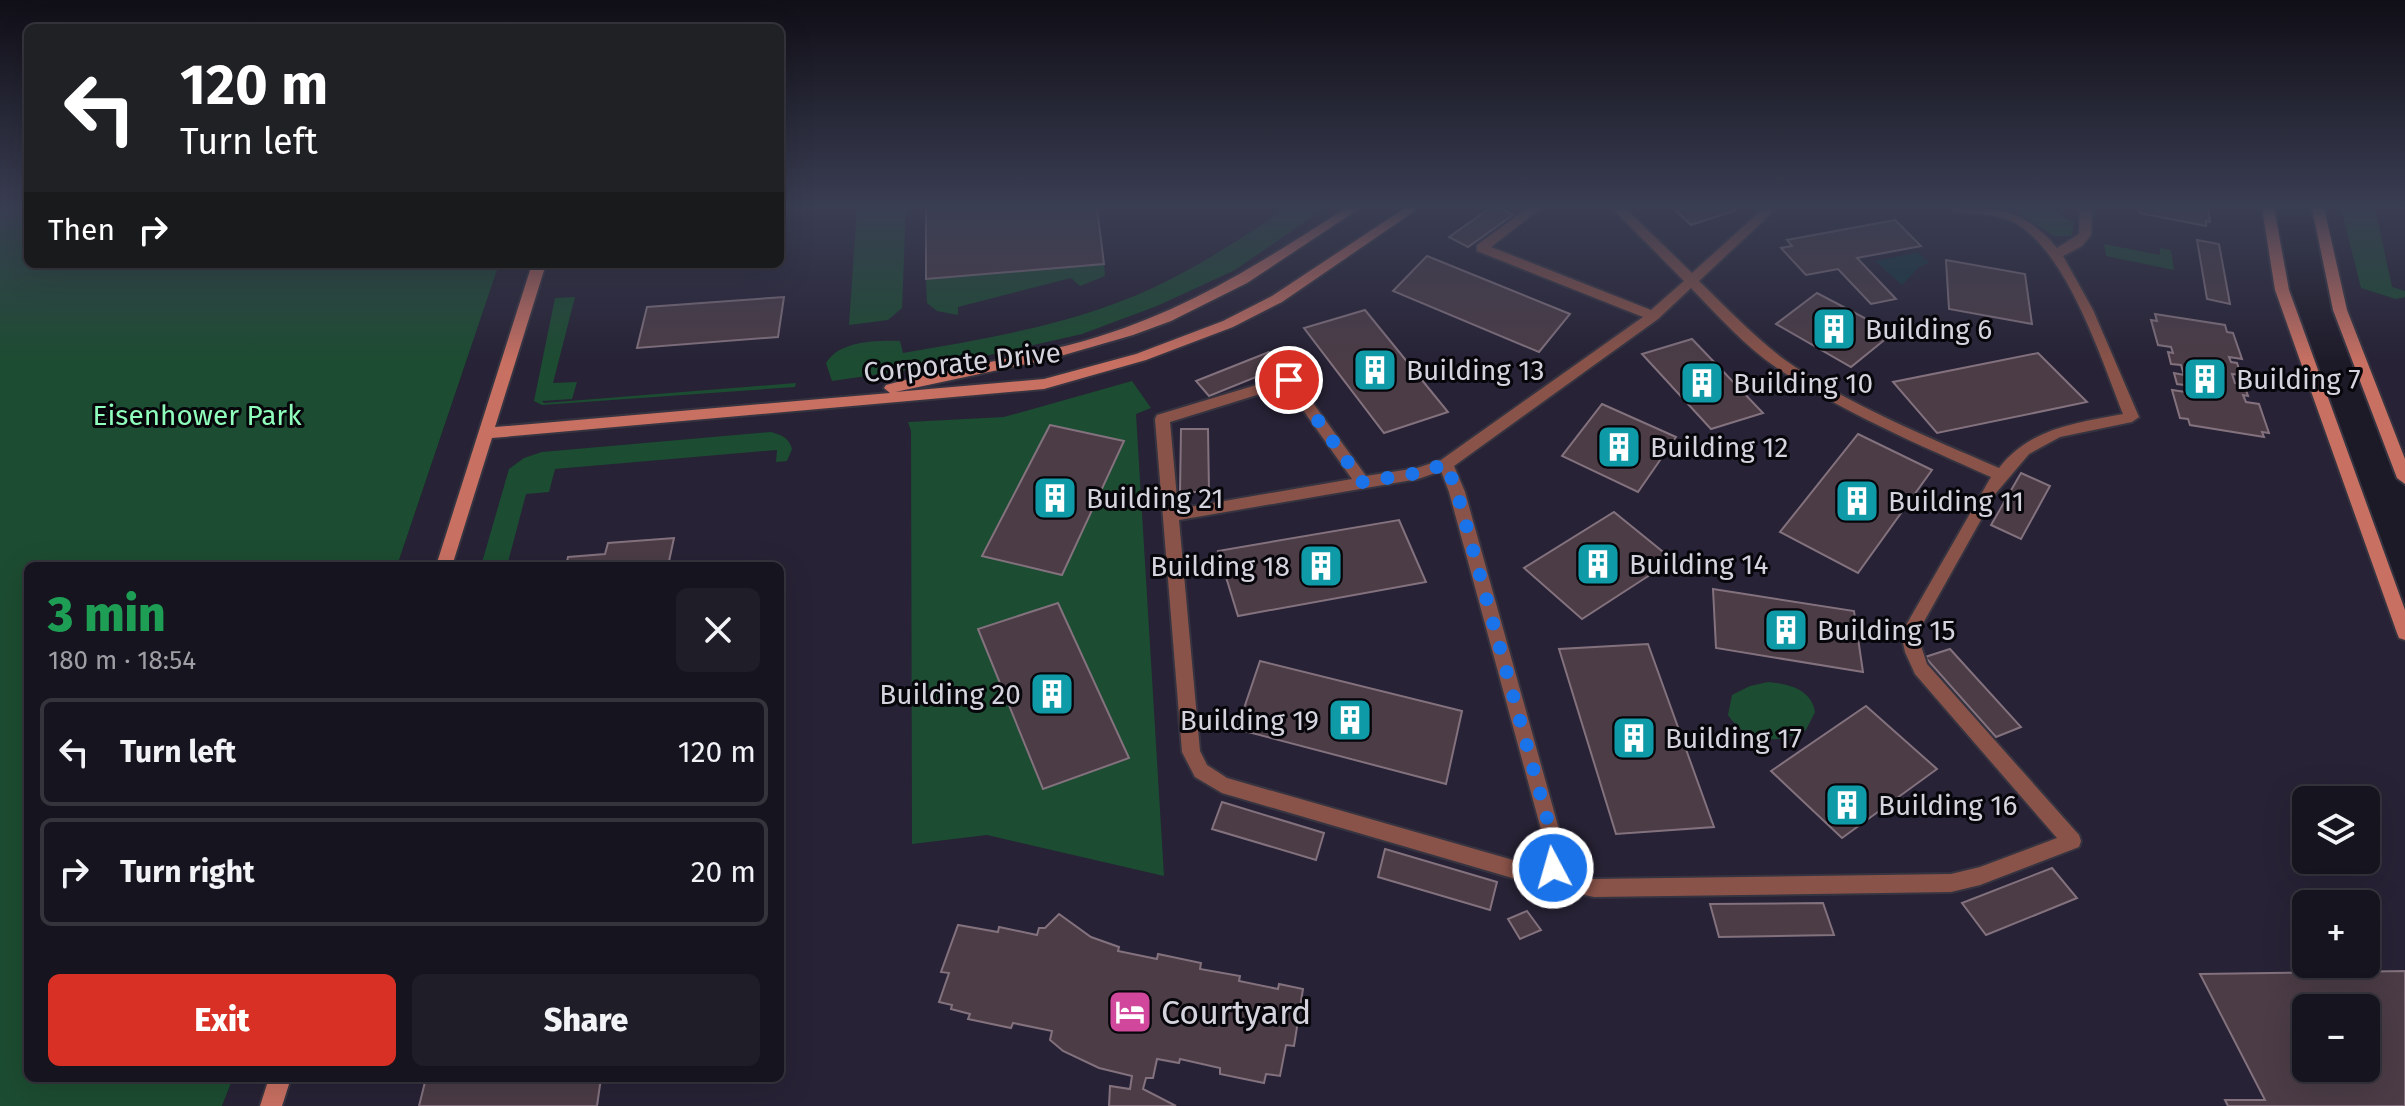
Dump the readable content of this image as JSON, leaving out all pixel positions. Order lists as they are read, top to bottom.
{
  "streets": {
    "main road": ["Corporate Drive"]
  },
  "parks": ["Eisenhower Park"],
  "places": {
    "building": [
      "Building 6",
      "Building 13",
      "Building 7",
      "Building 10",
      "Building 12",
      "Building 21",
      "Building 11",
      "Building 14",
      "Building 18",
      "Building 15",
      "Building 20",
      "Building 19",
      "Building 17",
      "Building 16"
    ],
    "hotel": ["Courtyard"]
  },
  "page": {
    "turn": ["120 m", "Turn left"],
    "then": "Then",
    "heading": ["3 min", "180 m · 18:54"],
    "list": [
      {
        "name": "Turn left",
        "value": "120 m"
      },
      {
        "name": "Turn right",
        "value": "20 m"
      }
    ],
    "map_buttons": ["+", "−"],
    "buttons": ["Exit", "Share"]
  }
}
